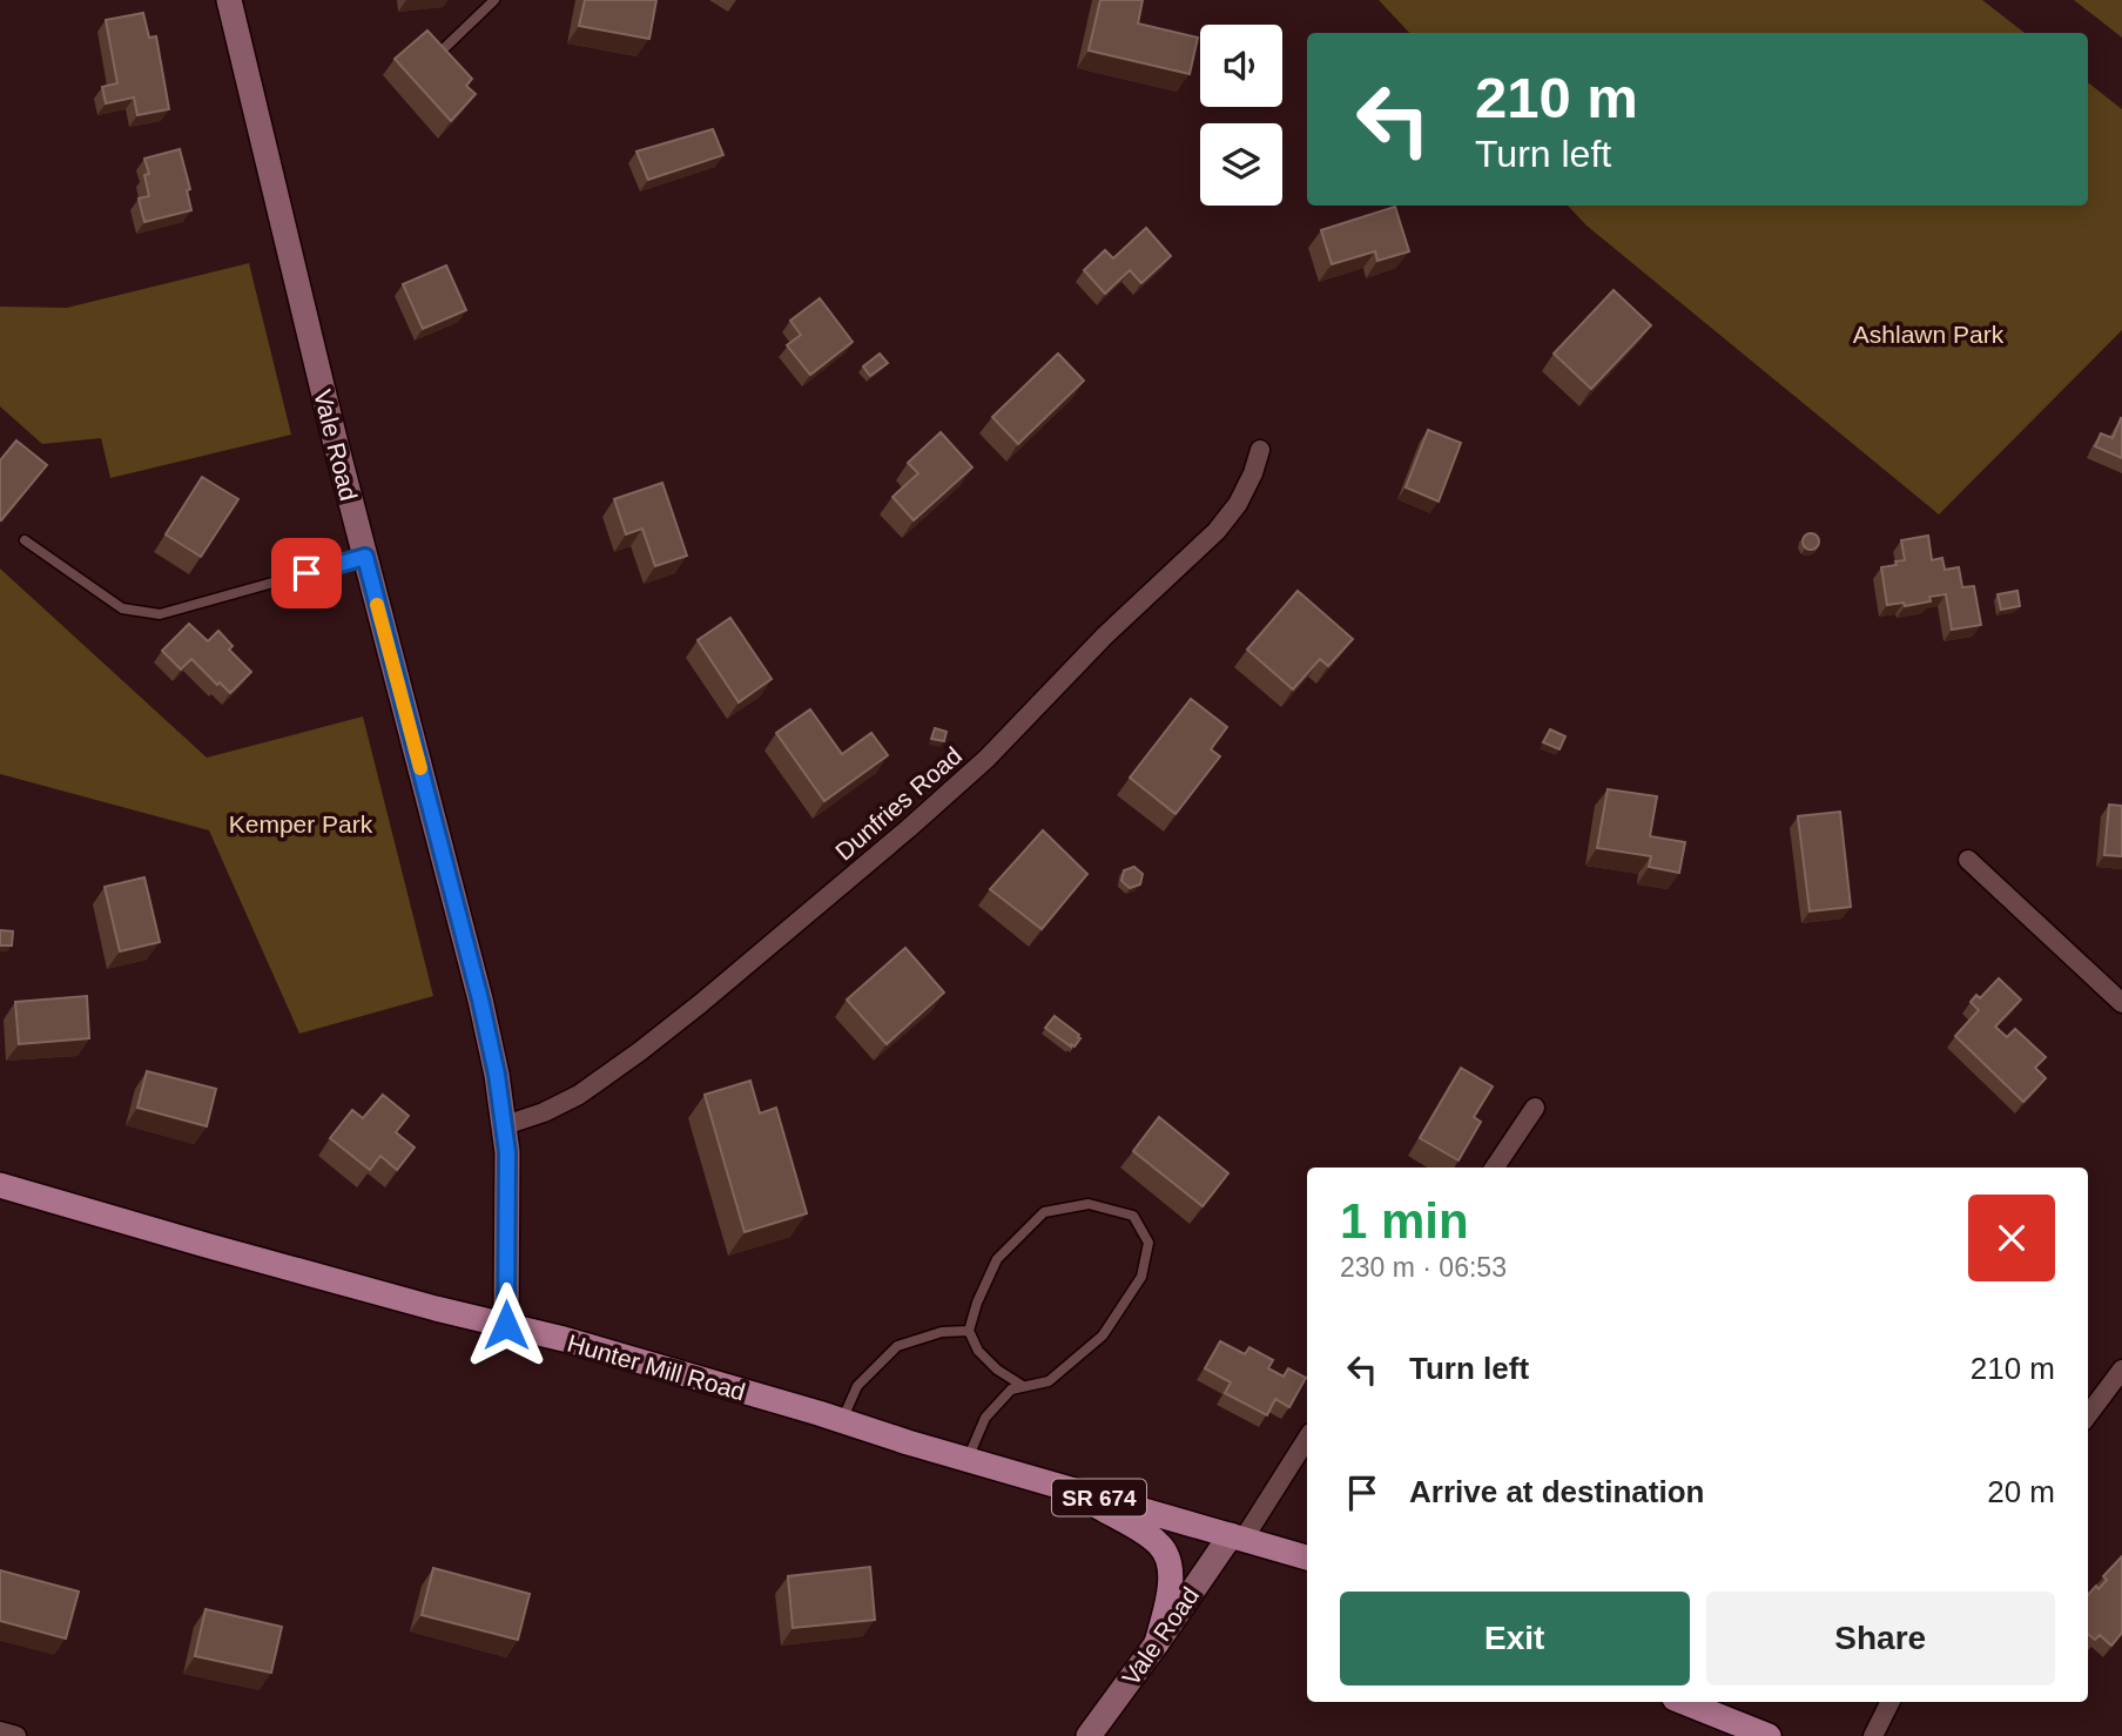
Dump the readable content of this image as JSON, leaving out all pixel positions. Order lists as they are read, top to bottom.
{
  "streets": {
    "main road": ["Vale Road", "Hunter Mill Road", "SR 674"],
    "street": ["Dunfries Road"]
  },
  "crossings": [
    ["Vale Road", "Dunfries Road"],
    ["Vale Road", "Hunter Mill Road"]
  ],
  "parks": ["Ashlawn Park", "Kemper Park"],
  "page": {
    "turn": ["210 m", "Turn left"],
    "heading": ["1 min", "230 m · 06:53"],
    "list": [
      {
        "name": "Turn left",
        "value": "210 m"
      },
      {
        "name": "Arrive at destination",
        "value": "20 m"
      }
    ],
    "buttons": ["Exit", "Share"]
  }
}
